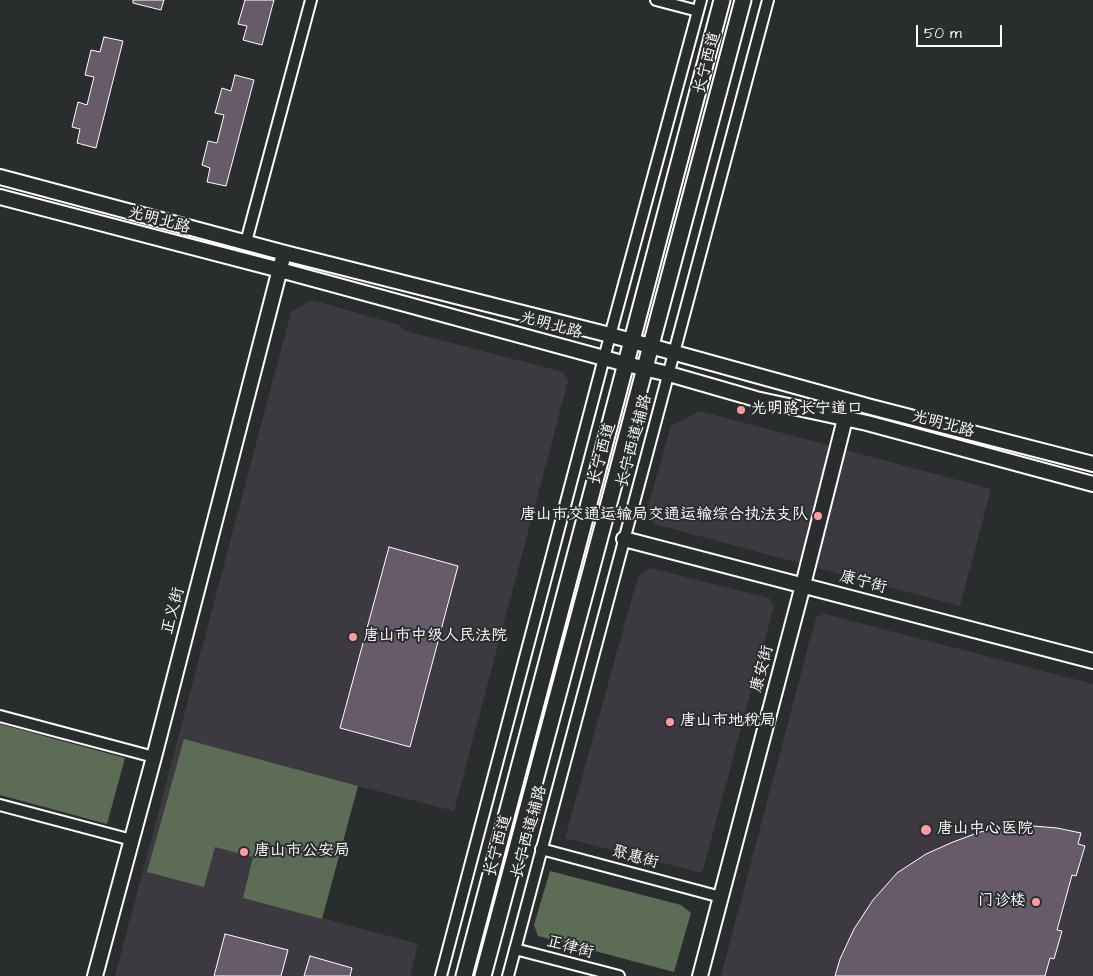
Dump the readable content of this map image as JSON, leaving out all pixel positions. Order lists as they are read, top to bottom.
{
  "streets": {
    "main road": [
      "长宁西道",
      "光明北路",
      "康宁街",
      "正义街",
      "康安街"
    ],
    "street": ["长宁西道辅路", "聚惠街", "正律街"]
  },
  "crossings": [
    ["长宁西道", "光明北路"],
    ["光明北路", "长宁西道辅路"],
    ["光明北路", "正义街"],
    ["光明北路", "康安街"],
    ["长宁西道辅路", "康宁街"],
    ["长宁西道辅路", "聚惠街"],
    ["长宁西道辅路", "正律街"],
    ["康宁街", "康安街"],
    ["康安街", "聚惠街"]
  ],
  "places": [
    "光明路长宁道口",
    "唐山市交通运输局交通运输综合执法支队",
    "唐山市中级人民法院",
    "唐山市地税局",
    "唐山中心医院",
    "唐山市公安局",
    "门诊楼"
  ],
  "scale_bar": "50 m"
}
